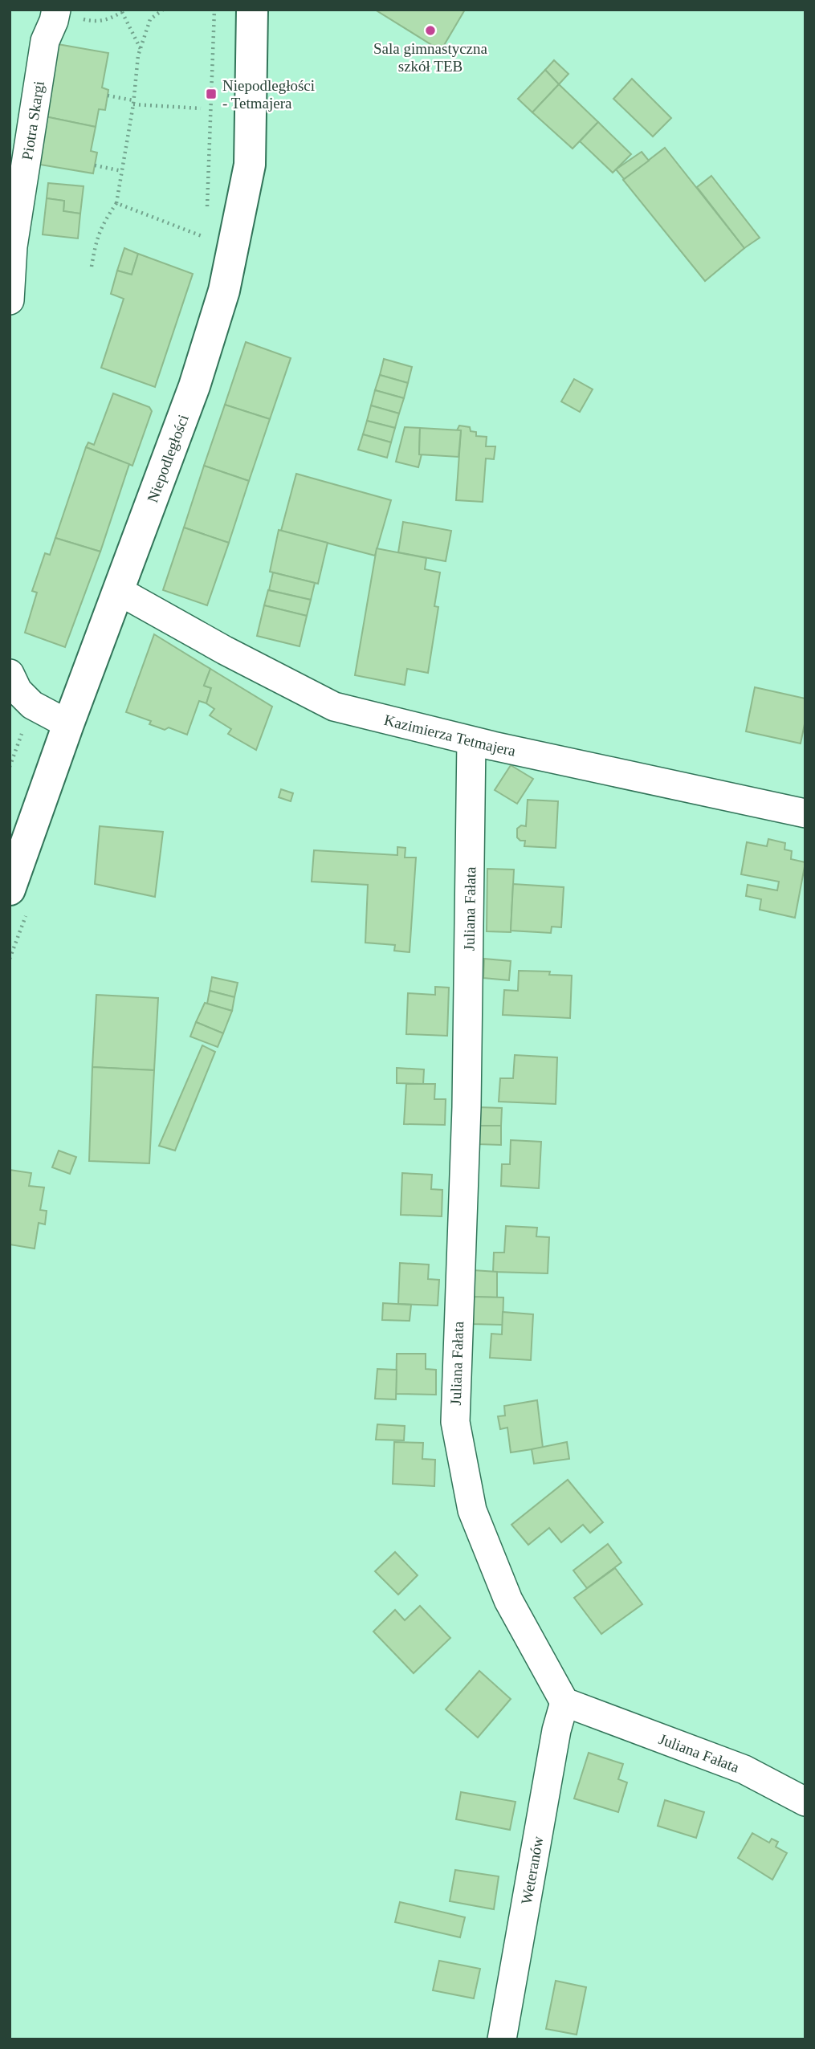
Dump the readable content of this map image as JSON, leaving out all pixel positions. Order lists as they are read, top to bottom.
{
  "streets": {
    "street": [
      "Piotra Skargi",
      "Niepodległości",
      "Kazimierza Tetmajera",
      "Juliana Fałata",
      "Weteranów"
    ]
  },
  "crossings": [
    ["Niepodległości", "Kazimierza Tetmajera"],
    ["Kazimierza Tetmajera", "Juliana Fałata"],
    ["Juliana Fałata", "Weteranów"]
  ],
  "places": {
    "other": ["Sala gimnastyczna szkół TEB"],
    "transit": ["Niepodległości - Tetmajera"]
  }
}
